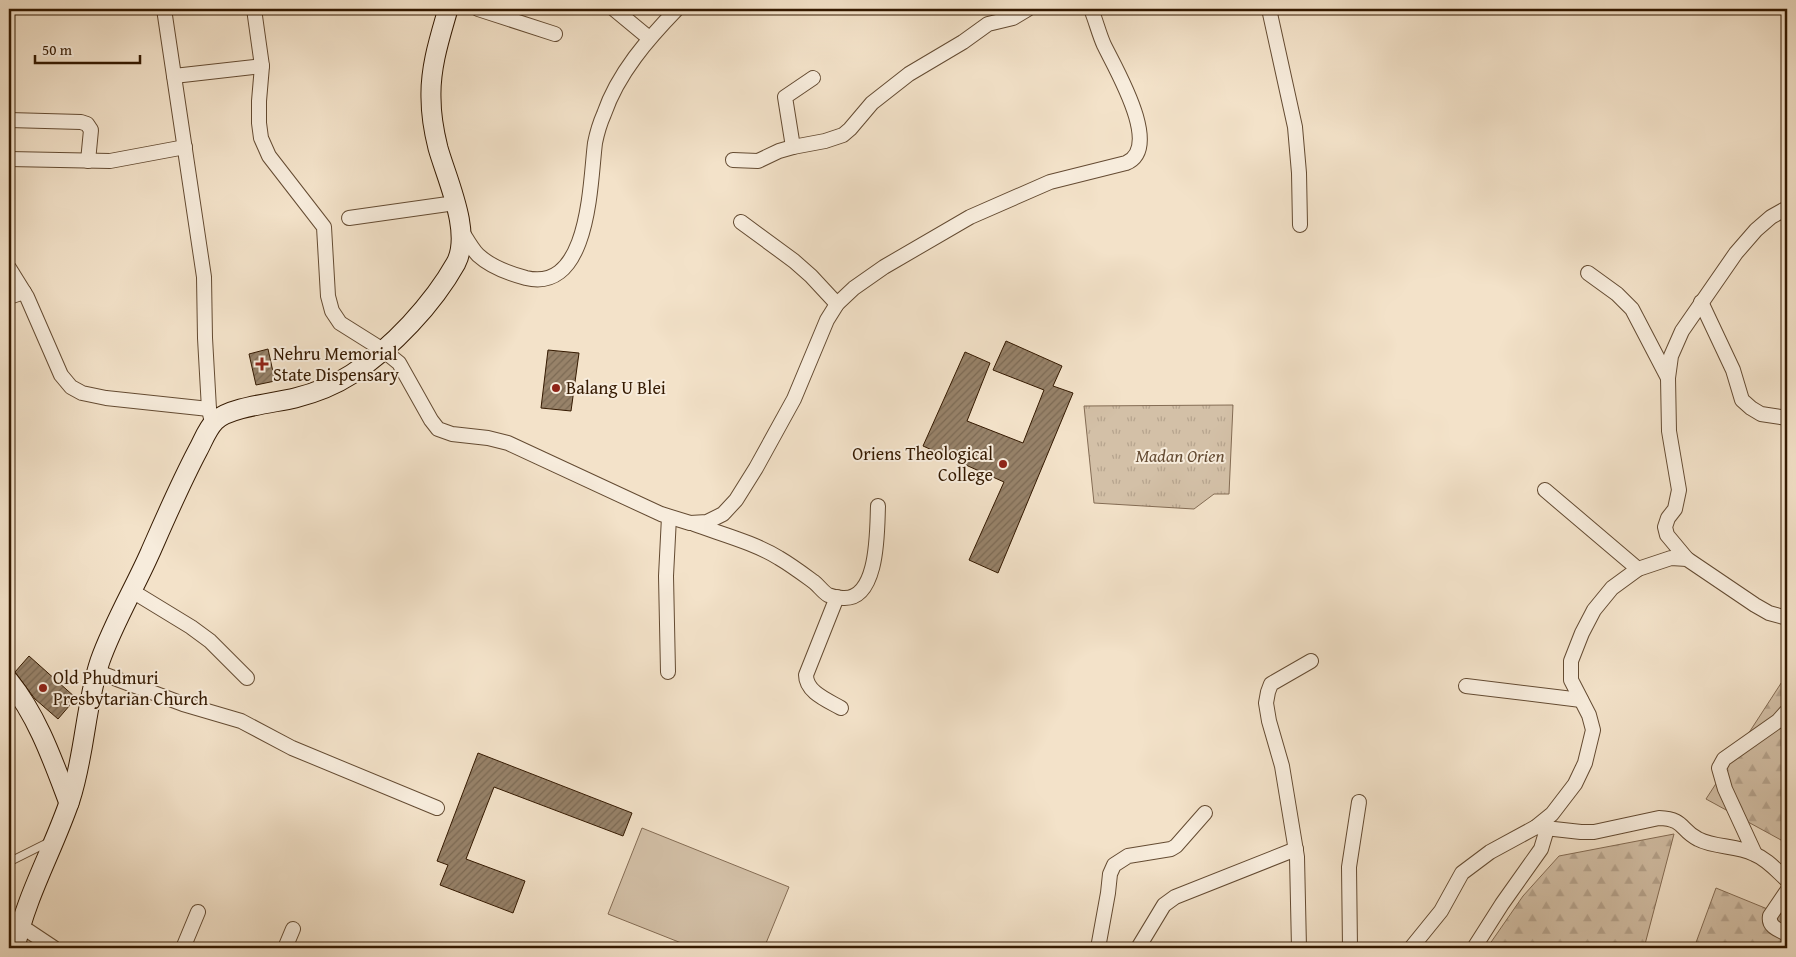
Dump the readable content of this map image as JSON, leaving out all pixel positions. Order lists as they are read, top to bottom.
{
  "parks": ["Madan Orien"],
  "places": {
    "health": ["Nehru Memorial State Dispensary"],
    "other": ["Balang U Blei", "Oriens Theological College", "Old Phudmuri Presbytarian Church"]
  },
  "scale_bar": "50 m"
}
